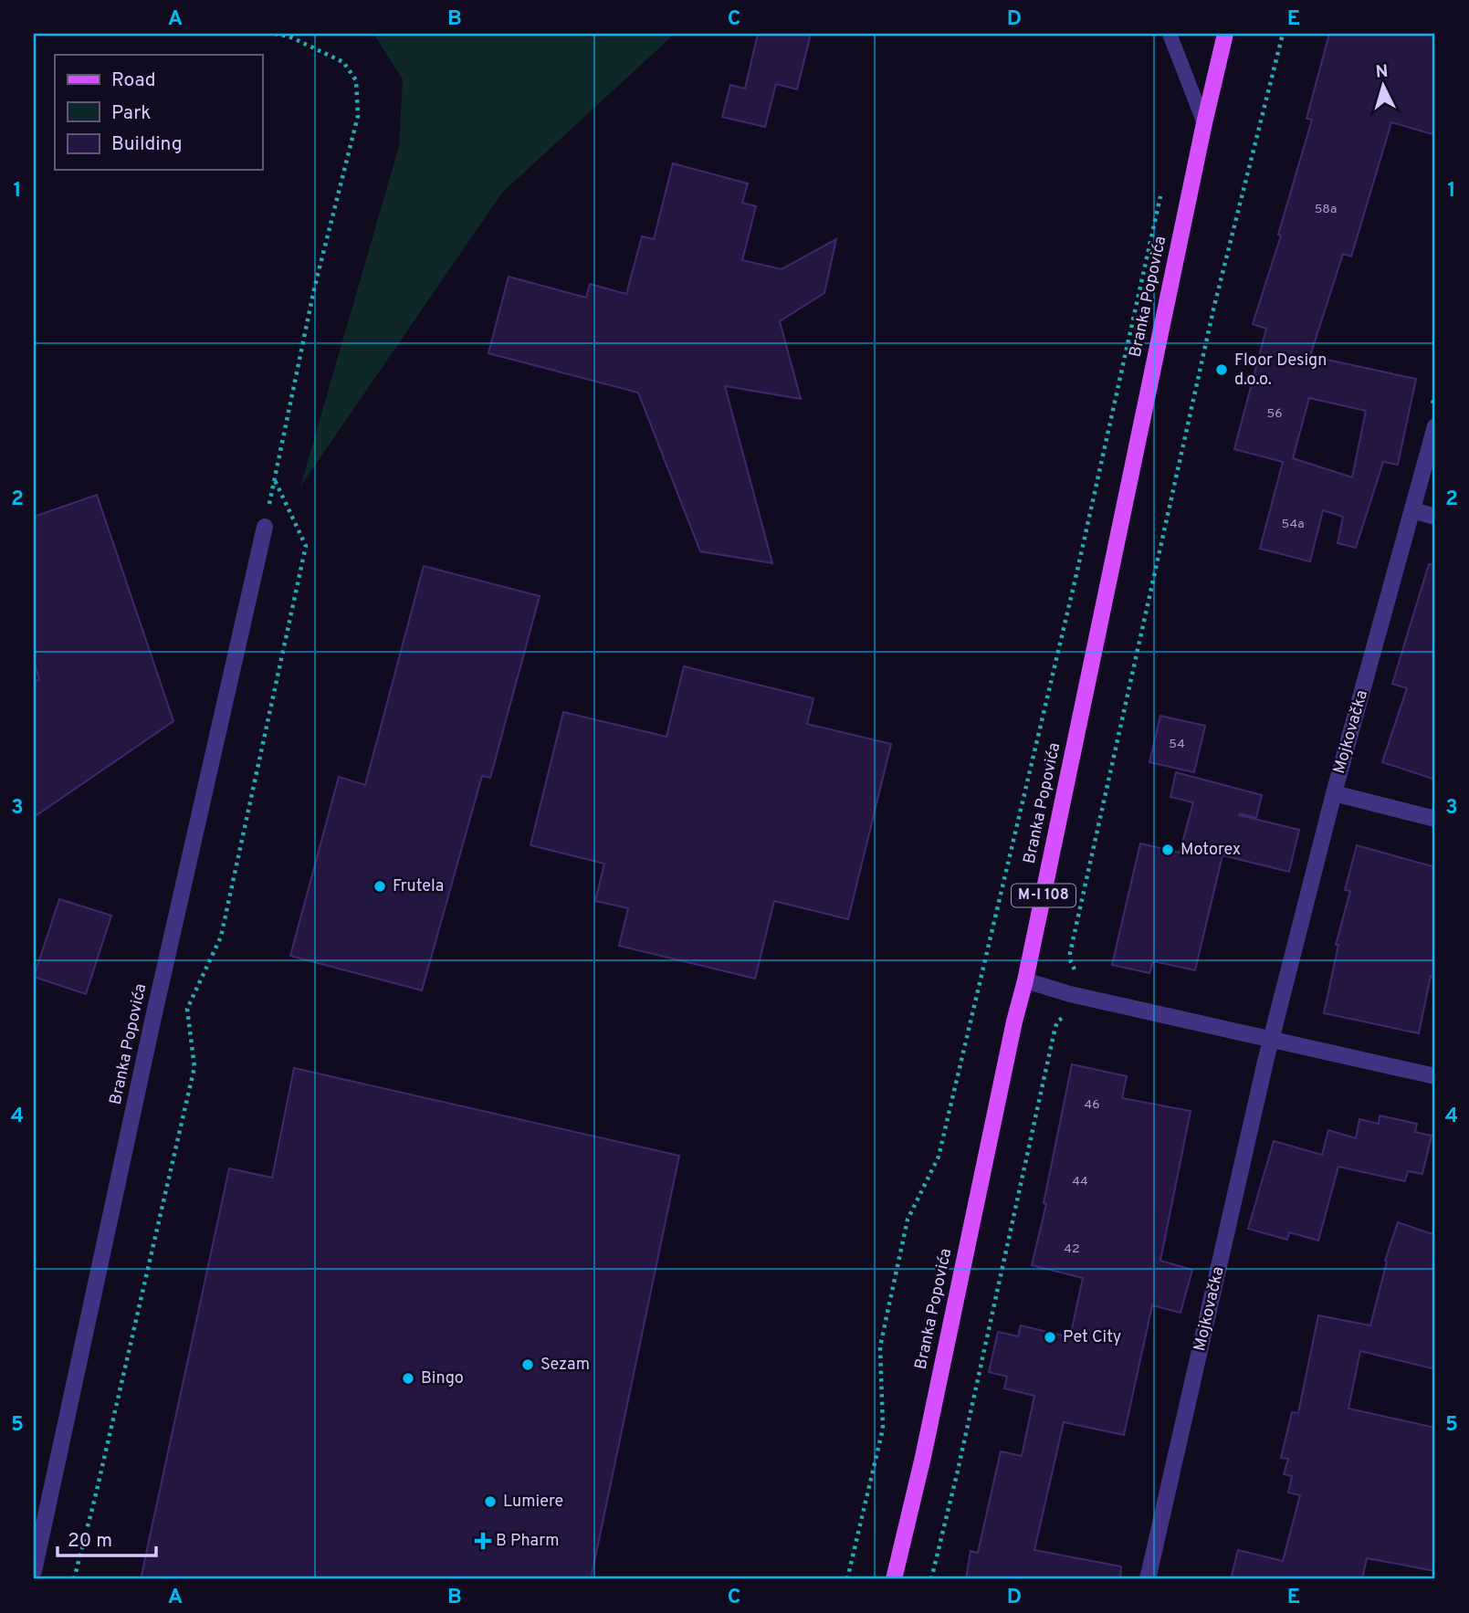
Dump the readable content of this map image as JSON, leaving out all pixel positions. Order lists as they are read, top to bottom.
{
  "streets": {
    "main road": ["Branka Popovića", "M-I 108"],
    "street": ["Mojkovačka"]
  },
  "places": {
    "other": [
      "Floor Design d.o.o.",
      "Motorex",
      "Frutela",
      "Pet City",
      "Sezam",
      "Bingo",
      "Lumiere"
    ],
    "health": ["B Pharm"]
  },
  "house_numbers": [
    "58a",
    "56",
    "54a",
    "54",
    "46",
    "44",
    "42"
  ],
  "legend": ["Road", "Park", "Building"],
  "scale_bar": "20 m",
  "north": "top",
  "grid": {
    "columns": [
      "A",
      "B",
      "C",
      "D",
      "E"
    ],
    "rows": [
      "1",
      "2",
      "3",
      "4",
      "5"
    ]
  }
}
